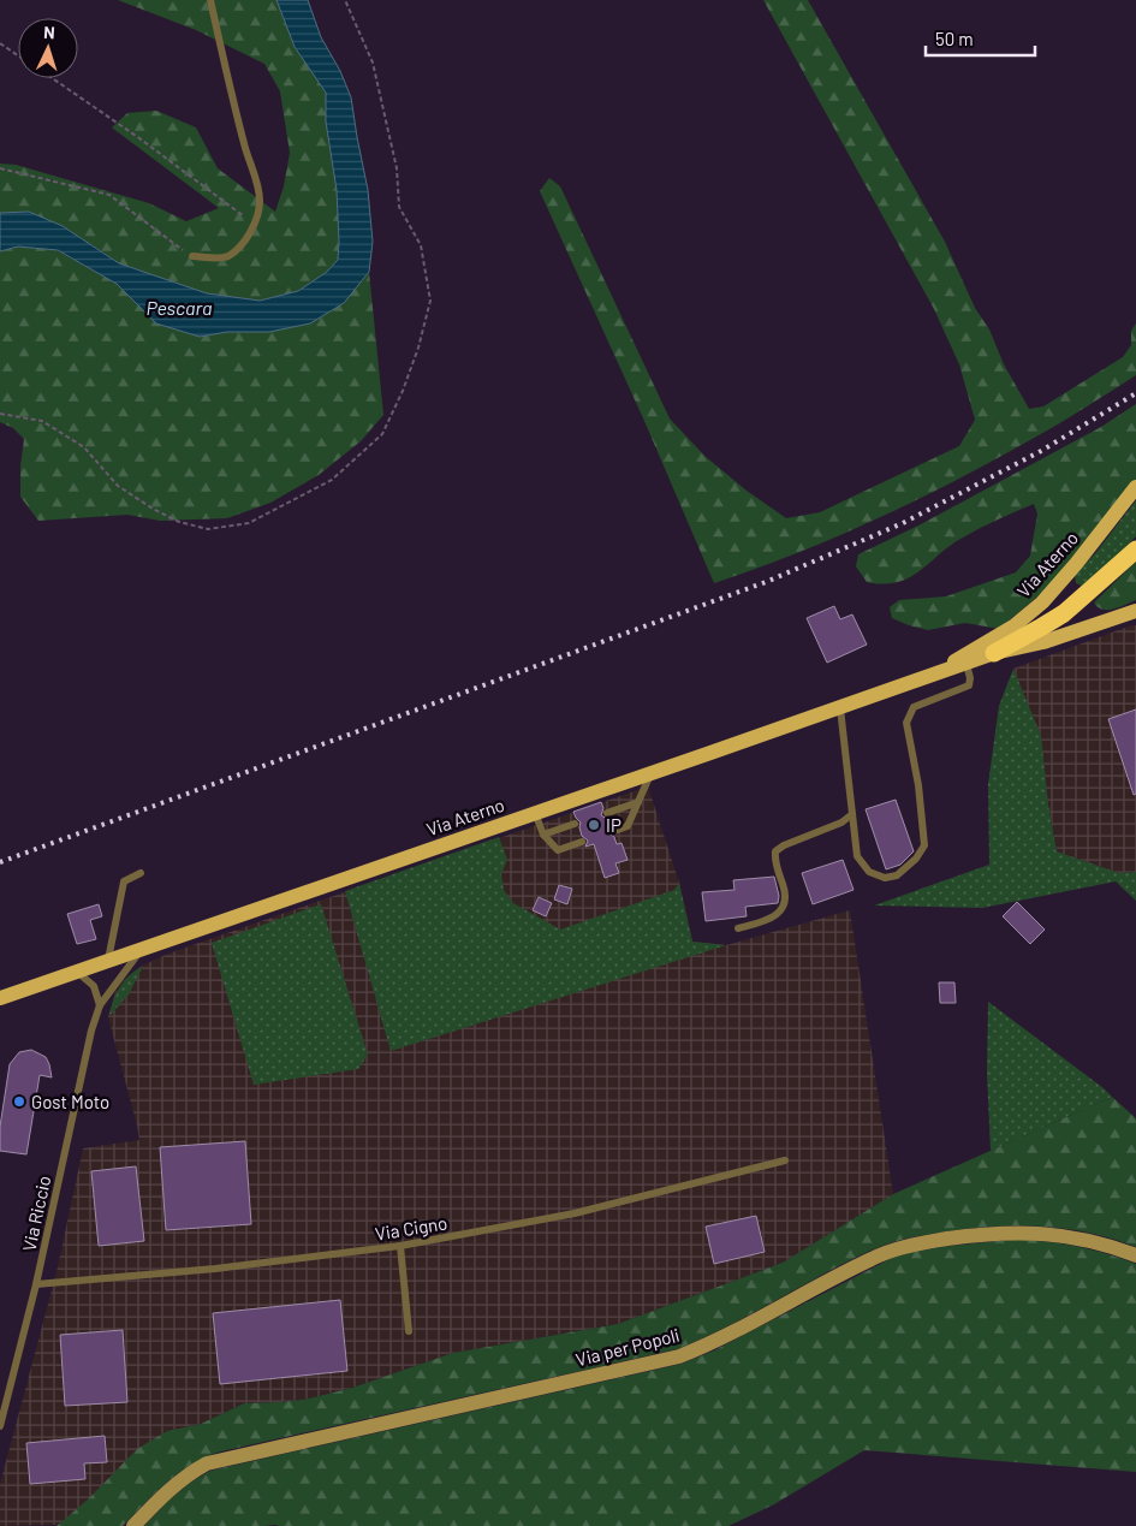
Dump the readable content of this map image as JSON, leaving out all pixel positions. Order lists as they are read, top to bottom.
{
  "streets": {
    "main road": ["Via Aterno", "Via per Popoli"],
    "lane": ["Via Riccio", "Via Cigno"]
  },
  "crossings": [
    ["Via Aterno", "Via Riccio"],
    ["Via Riccio", "Via Cigno"]
  ],
  "water": ["Pescara"],
  "places": ["IP", "Gost Moto"],
  "scale_bar": "50 m",
  "north": "top"
}
